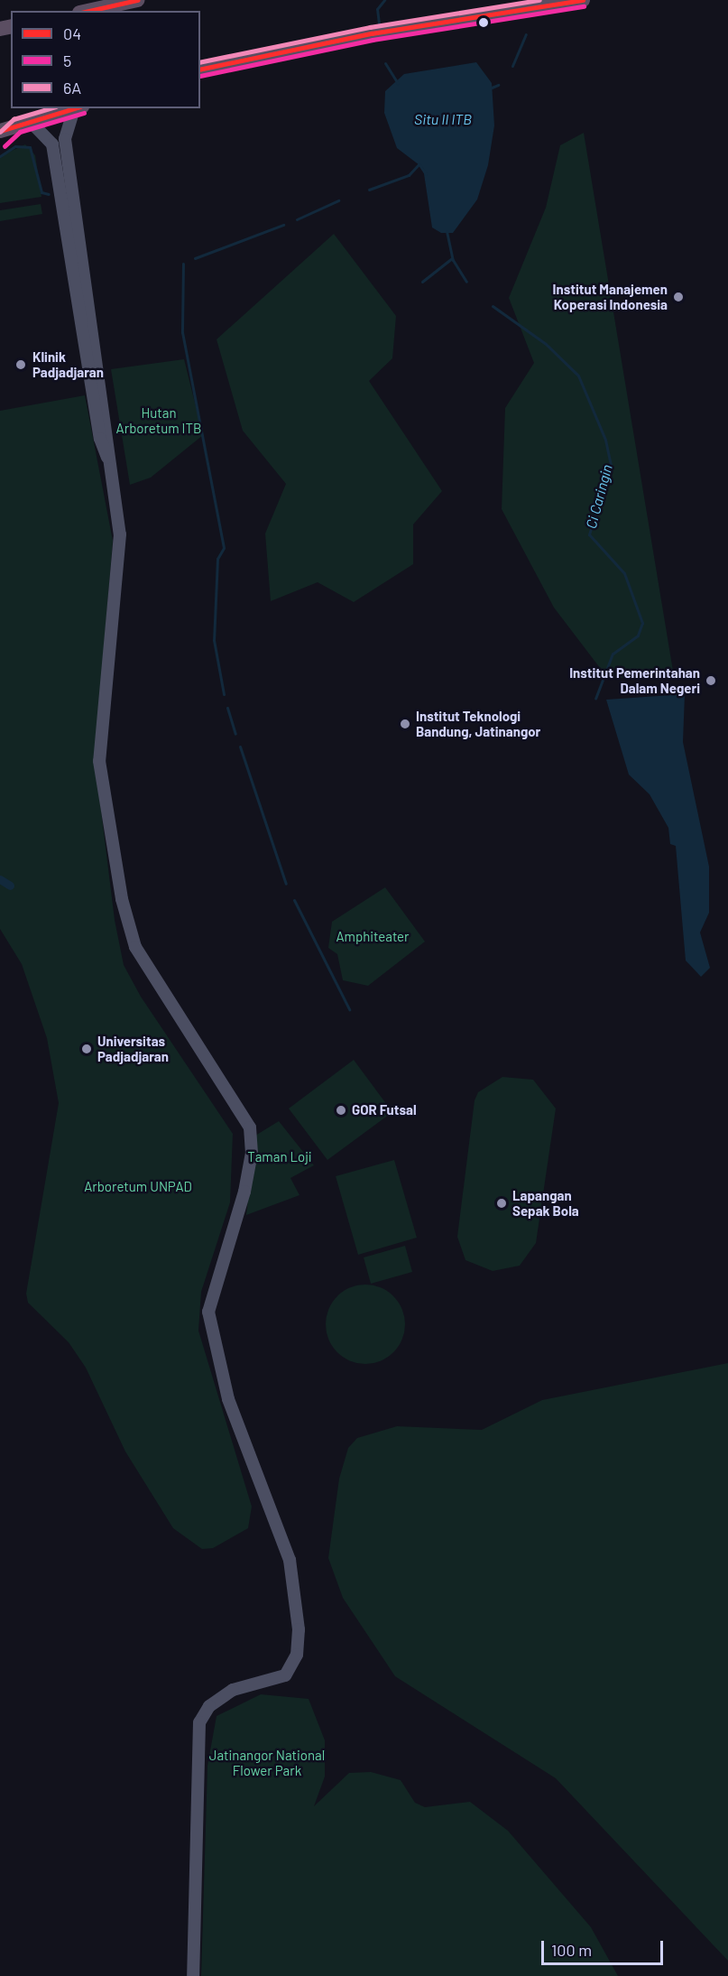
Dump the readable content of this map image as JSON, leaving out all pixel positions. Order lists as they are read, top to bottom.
{
  "water": ["Situ II ITB", "Ci Caringin"],
  "parks": [
    "Hutan Arboretum ITB",
    "Amphiteater",
    "Taman Loji",
    "Arboretum UNPAD",
    "Jatinangor National Flower Park"
  ],
  "places": [
    "Institut Manajemen Koperasi Indonesia",
    "Klinik Padjadjaran",
    "Institut Pemerintahan Dalam Negeri",
    "Institut Teknologi Bandung, Jatinangor",
    "Universitas Padjadjaran",
    "GOR Futsal",
    "Lapangan Sepak Bola"
  ],
  "lines": ["transit line 04", "transit line 6A", "transit line 5"],
  "legend": ["04", "5", "6A"],
  "scale_bar": "100 m"
}
